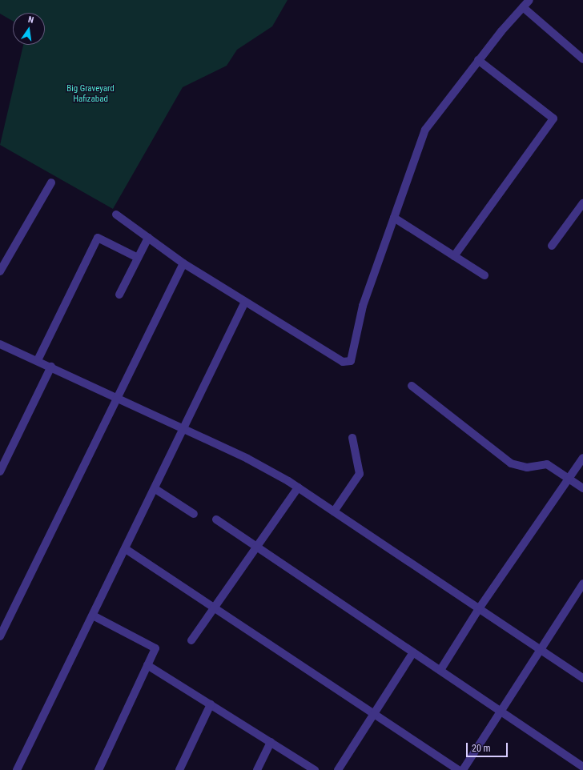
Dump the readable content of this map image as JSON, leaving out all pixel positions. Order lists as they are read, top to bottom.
{
  "parks": ["Big Graveyard Hafizabad"],
  "scale_bar": "20 m",
  "north": "top"
}
